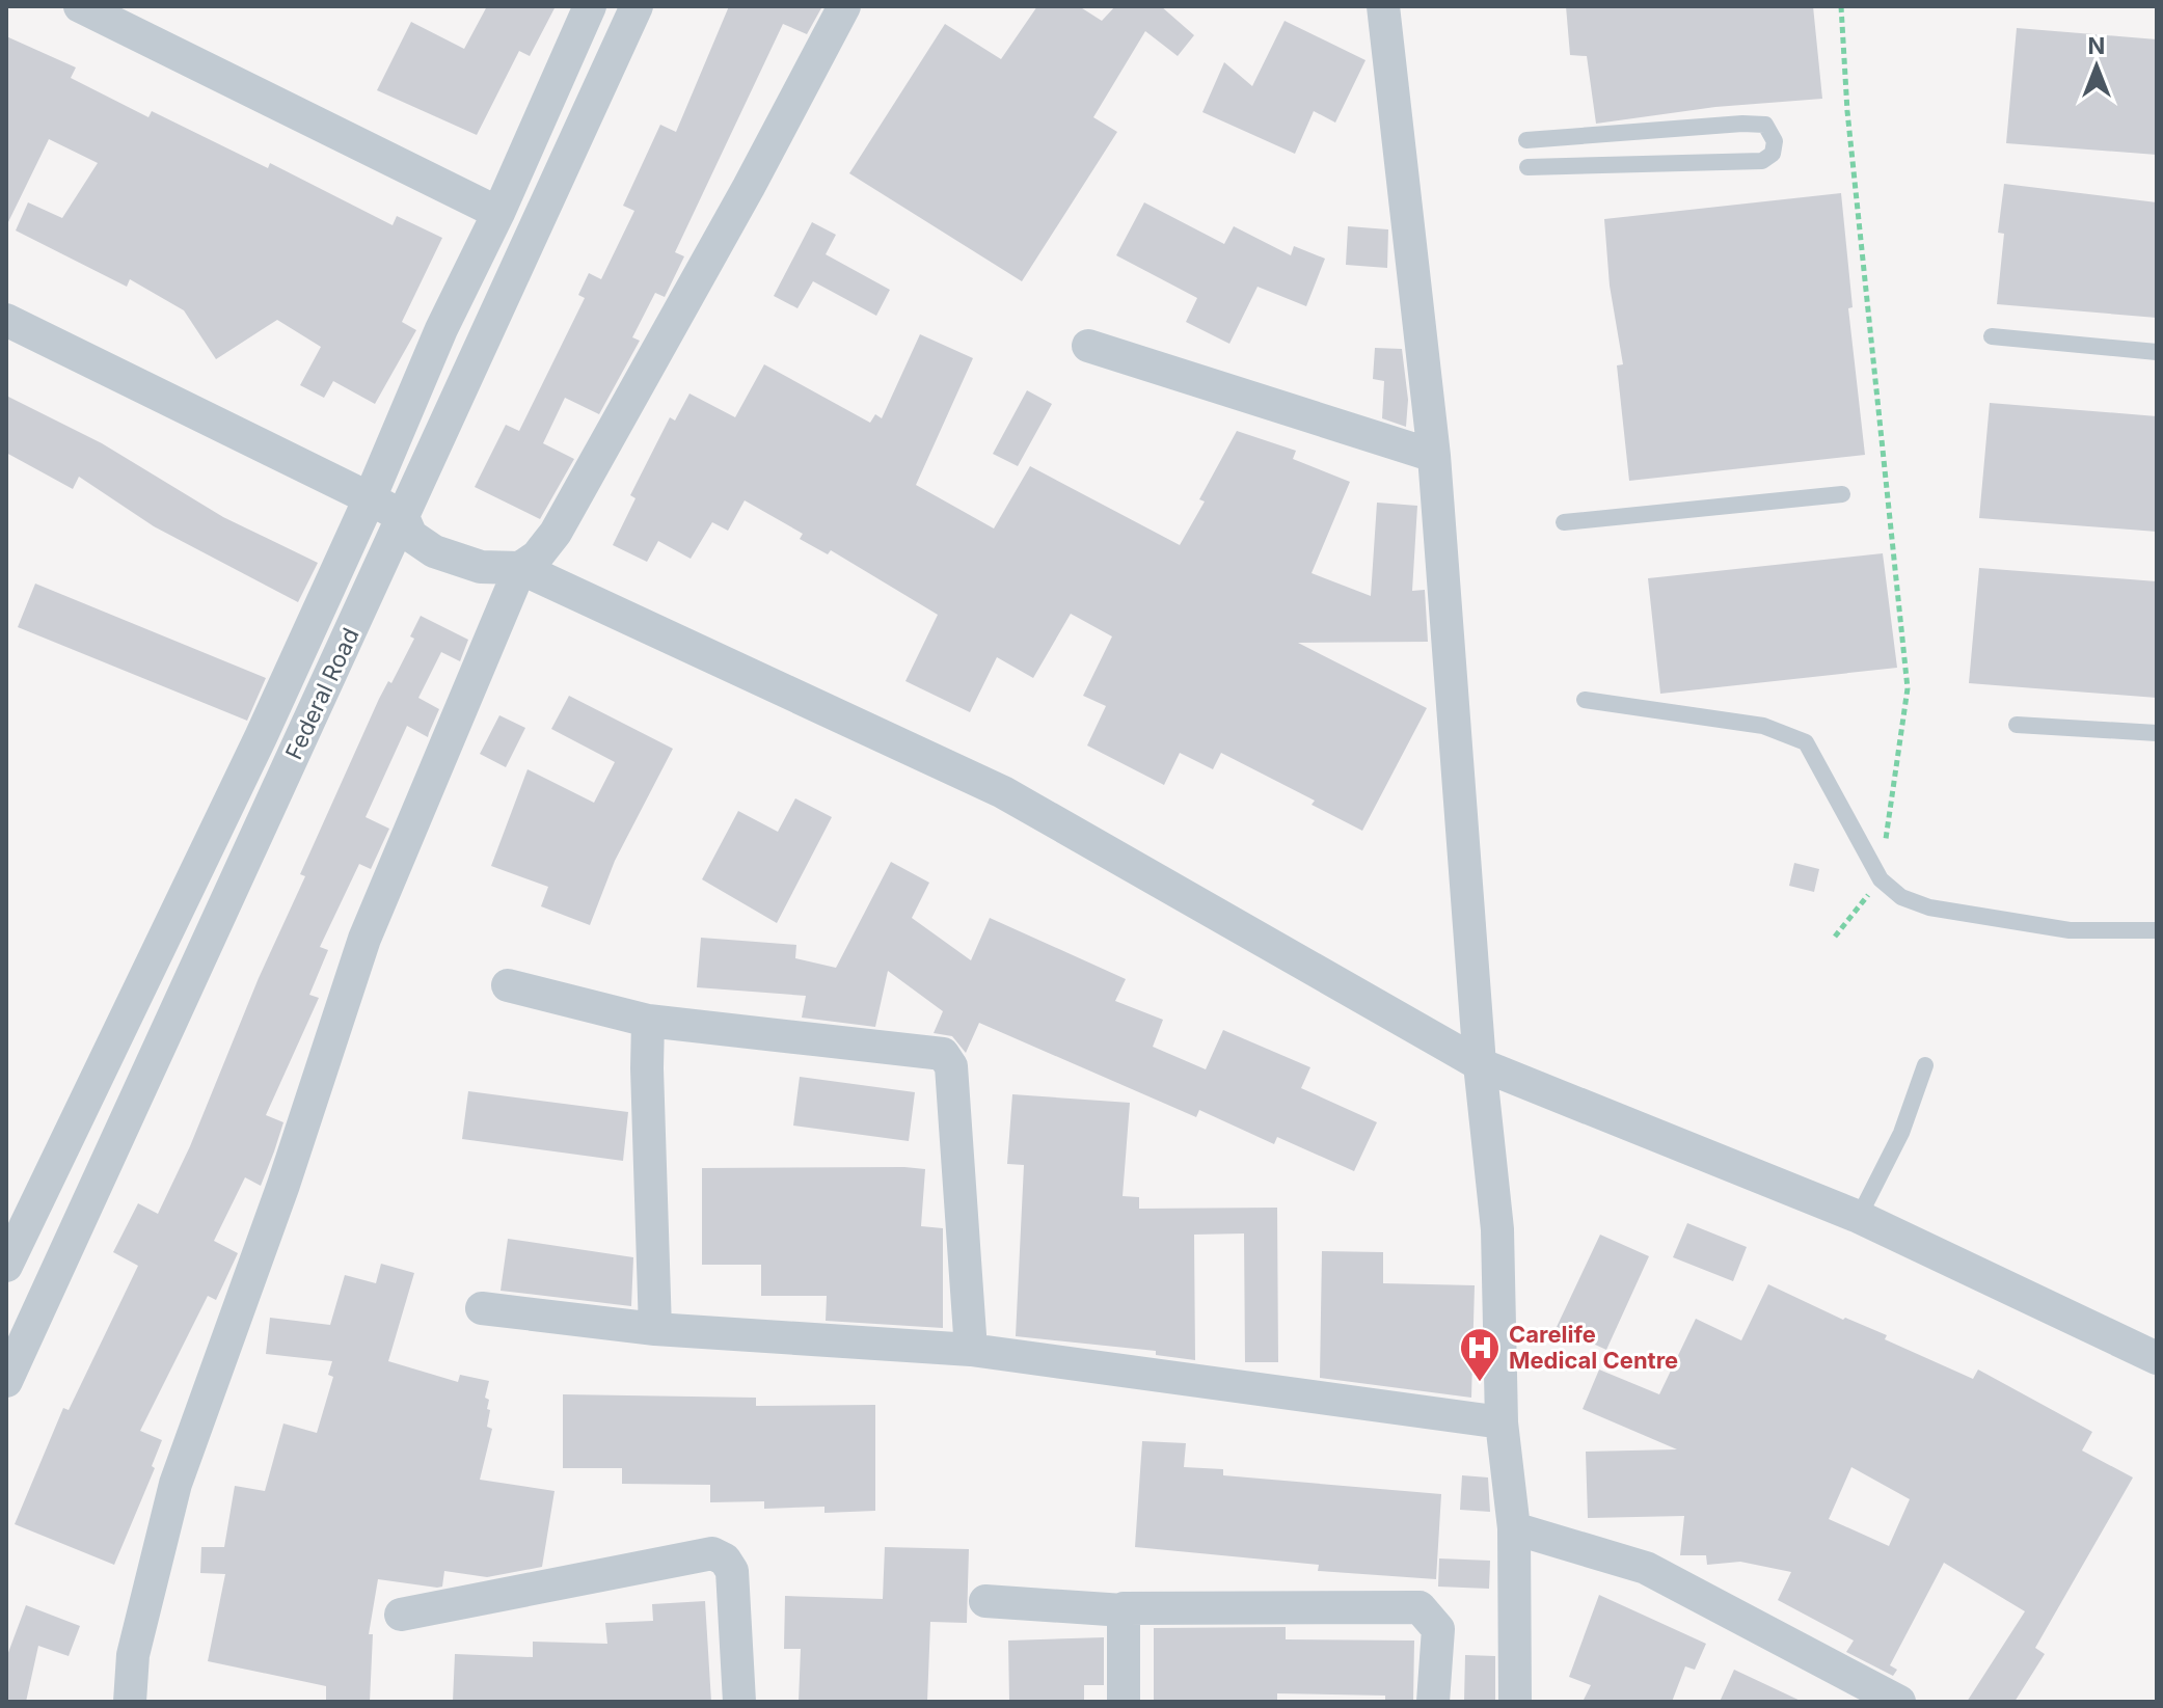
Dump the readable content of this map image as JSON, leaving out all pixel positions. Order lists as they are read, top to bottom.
{
  "streets": {
    "street": ["Federal Road"]
  },
  "places": {
    "hospital": ["Carelife Medical Centre"]
  },
  "north": "top"
}
